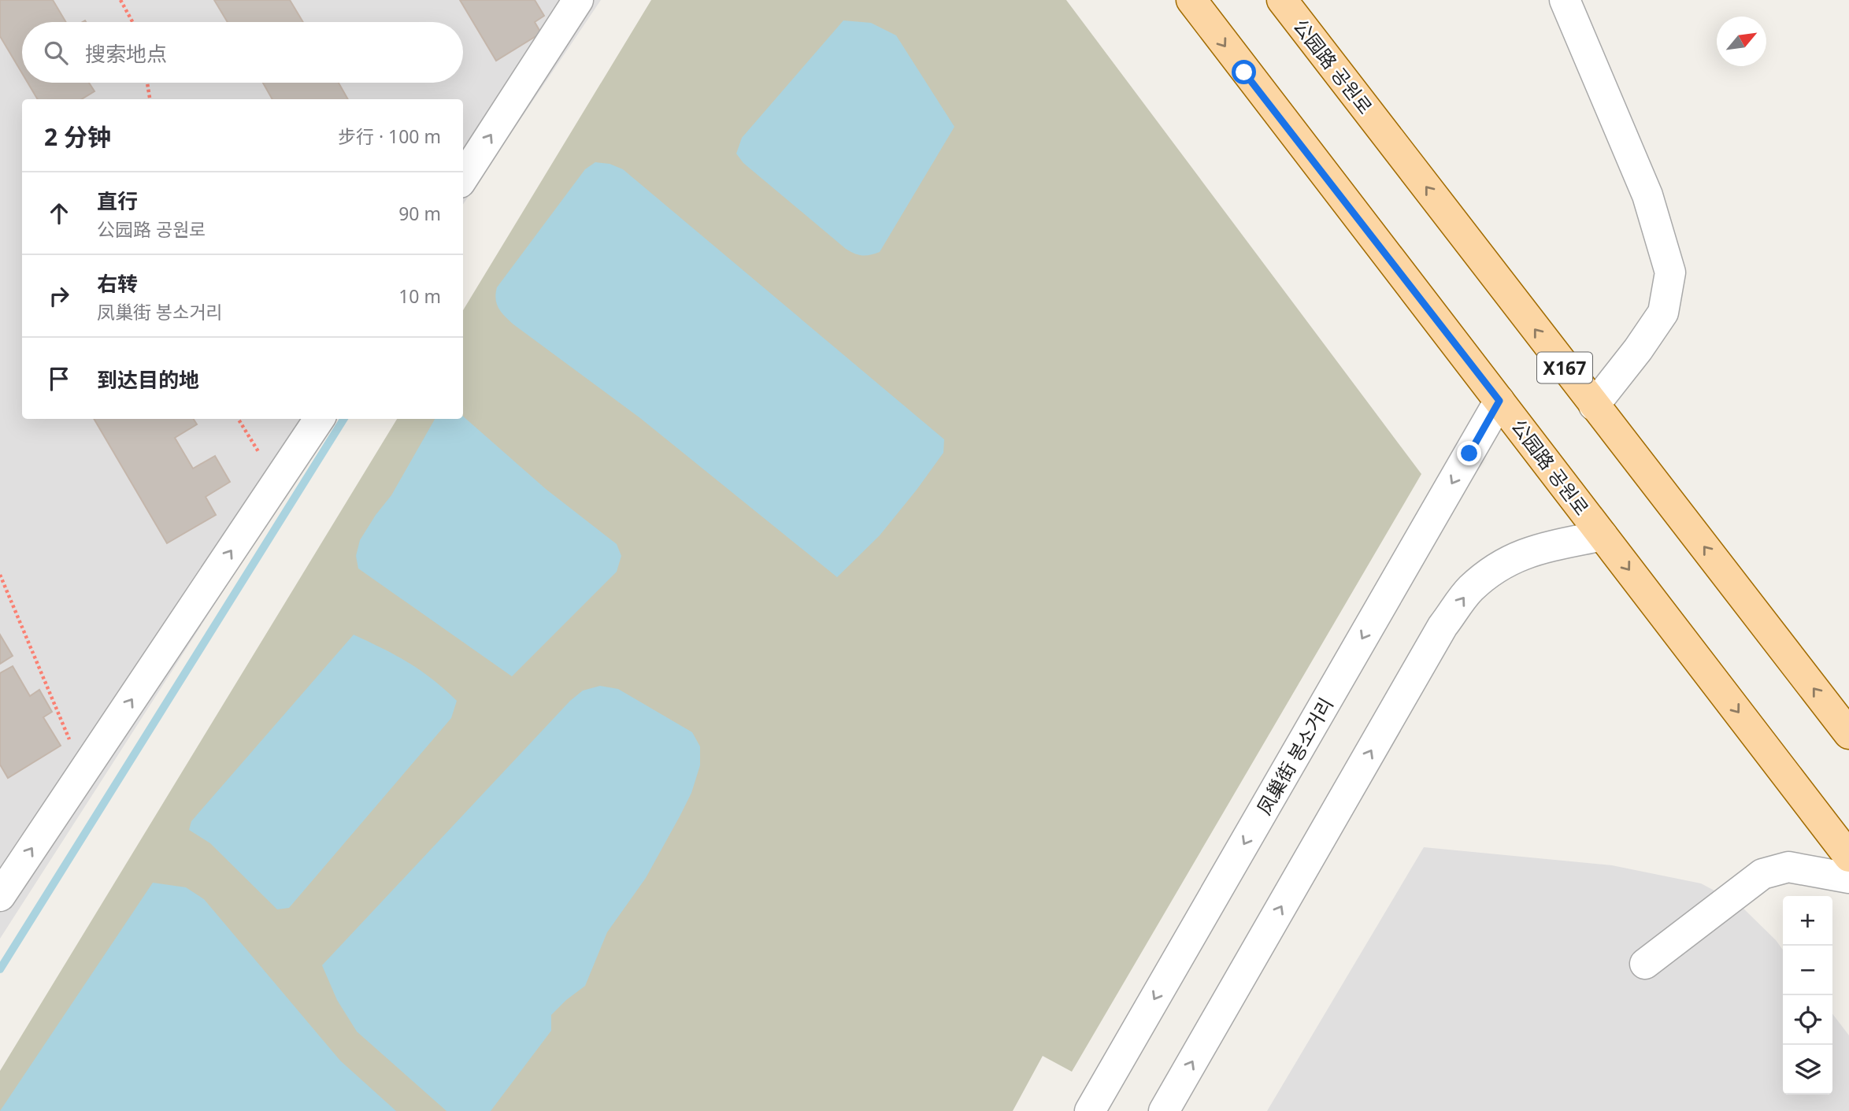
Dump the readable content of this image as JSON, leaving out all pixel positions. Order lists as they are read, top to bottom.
{
  "streets": {
    "main road": ["公园路 공원로", "X167"],
    "street": ["凤巢街 봉소거리"]
  },
  "crossings": [
    ["公园路 공원로", "凤巢街 봉소거리"]
  ],
  "north": "top right",
  "page": {
    "search": "搜索地点",
    "heading": ["2 分钟", "步行 · 100 m"],
    "list": [
      ["直行", "公园路 공원로", "90 m"],
      ["右转", "凤巢街 봉소거리", "10 m"],
      "到达目的地"
    ],
    "map_buttons": ["+", "−"]
  }
}
